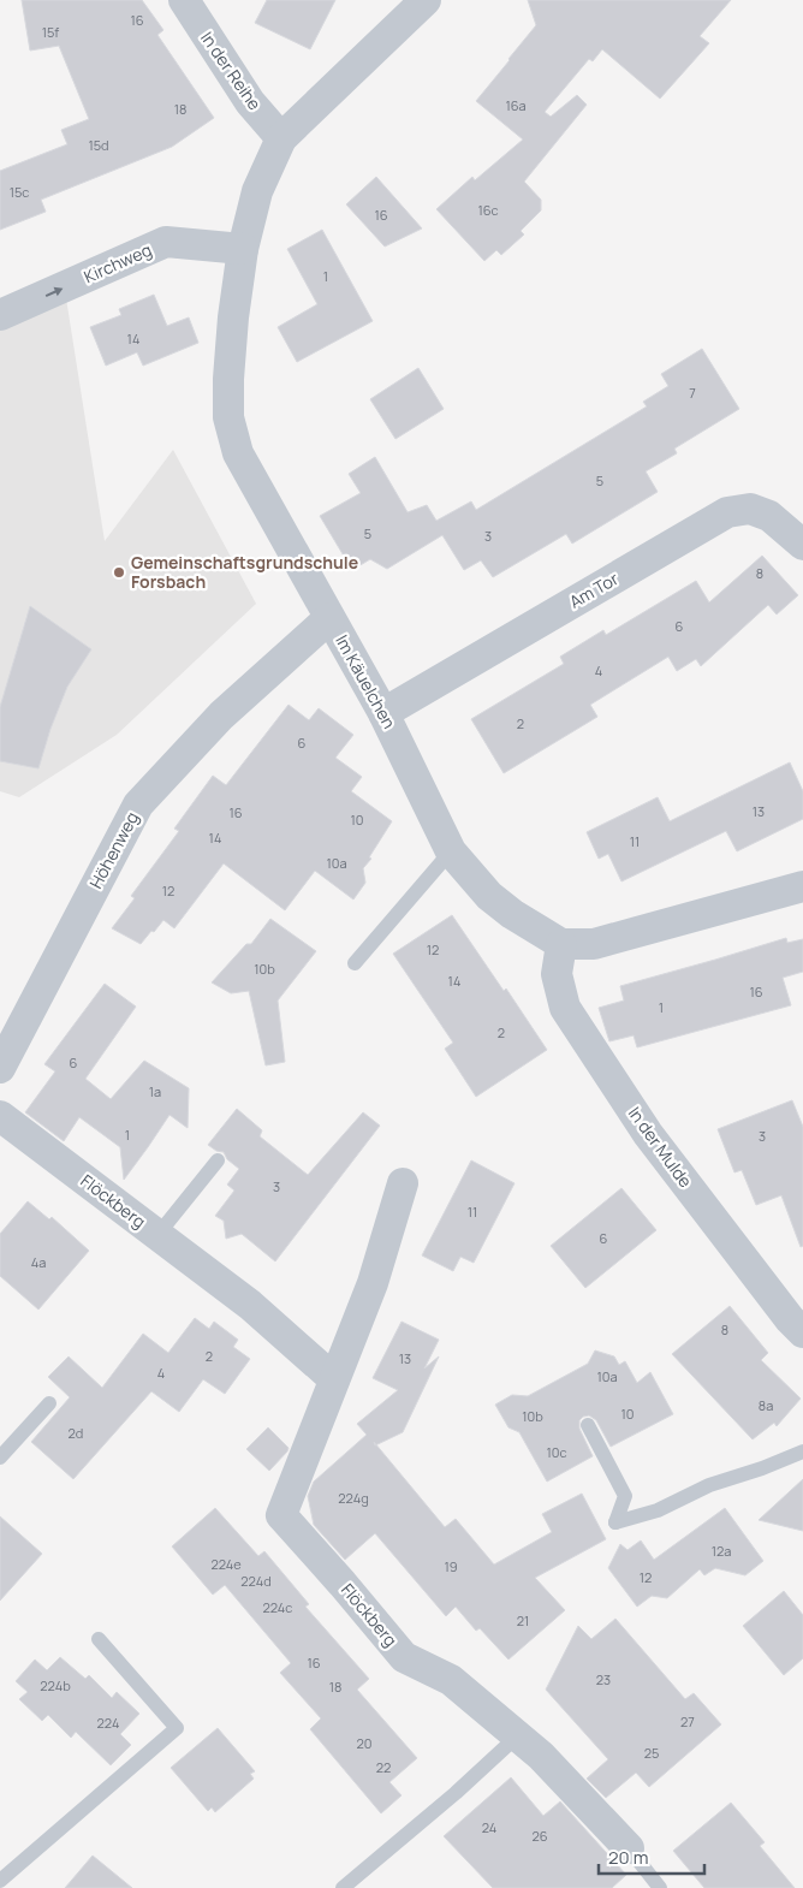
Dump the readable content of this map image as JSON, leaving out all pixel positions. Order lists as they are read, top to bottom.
{
  "streets": {
    "street": [
      "In der Reihe",
      "Kirchweg",
      "Am Tor",
      "Im Käuelchen",
      "Höhenweg",
      "In der Mulde",
      "Flöckberg"
    ]
  },
  "crossings": [
    ["In der Reihe", "Im Käuelchen"],
    ["Kirchweg", "Im Käuelchen"],
    ["Am Tor", "Im Käuelchen"],
    ["Im Käuelchen", "Höhenweg"],
    ["Im Käuelchen", "In der Mulde"]
  ],
  "one_way": ["Kirchweg"],
  "places": ["Gemeinschaftsgrundschule Forsbach"],
  "house_numbers": [
    "16",
    "15f",
    "16a",
    "18",
    "15d",
    "15c",
    "16c",
    "16",
    "1",
    "14",
    "7",
    "5",
    "5",
    "3",
    "8",
    "6",
    "4",
    "2",
    "6",
    "13",
    "16",
    "10",
    "14",
    "11",
    "10a",
    "12",
    "12",
    "10b",
    "14",
    "16",
    "1",
    "2",
    "6",
    "1a",
    "1",
    "3",
    "3",
    "11",
    "6",
    "4a",
    "8",
    "2",
    "13",
    "4",
    "10a",
    "8a",
    "10",
    "10b",
    "2d",
    "10c",
    "224g",
    "12a",
    "224e",
    "19",
    "12",
    "224d",
    "224c",
    "21",
    "16",
    "23",
    "224b",
    "18",
    "27",
    "224",
    "20",
    "25",
    "22",
    "24",
    "26"
  ],
  "scale_bar": "20 m"
}
